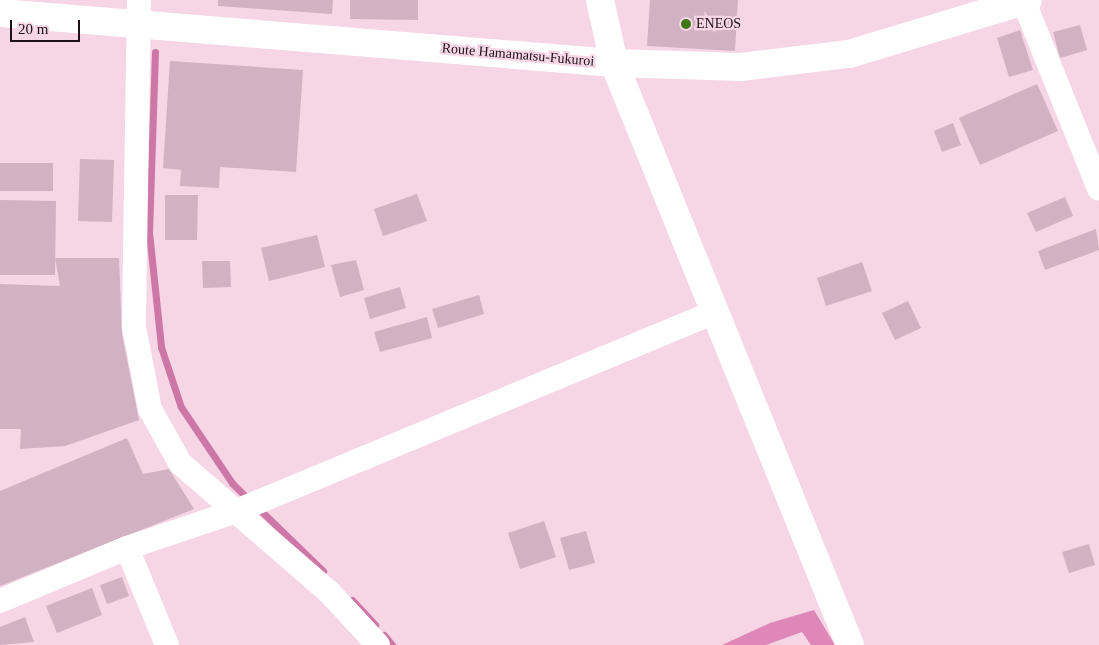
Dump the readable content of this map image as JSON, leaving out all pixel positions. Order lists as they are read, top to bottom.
{
  "streets": {
    "main road": ["Route Hamamatsu-Fukuroi"]
  },
  "places": ["ENEOS"],
  "scale_bar": "20 m"
}
